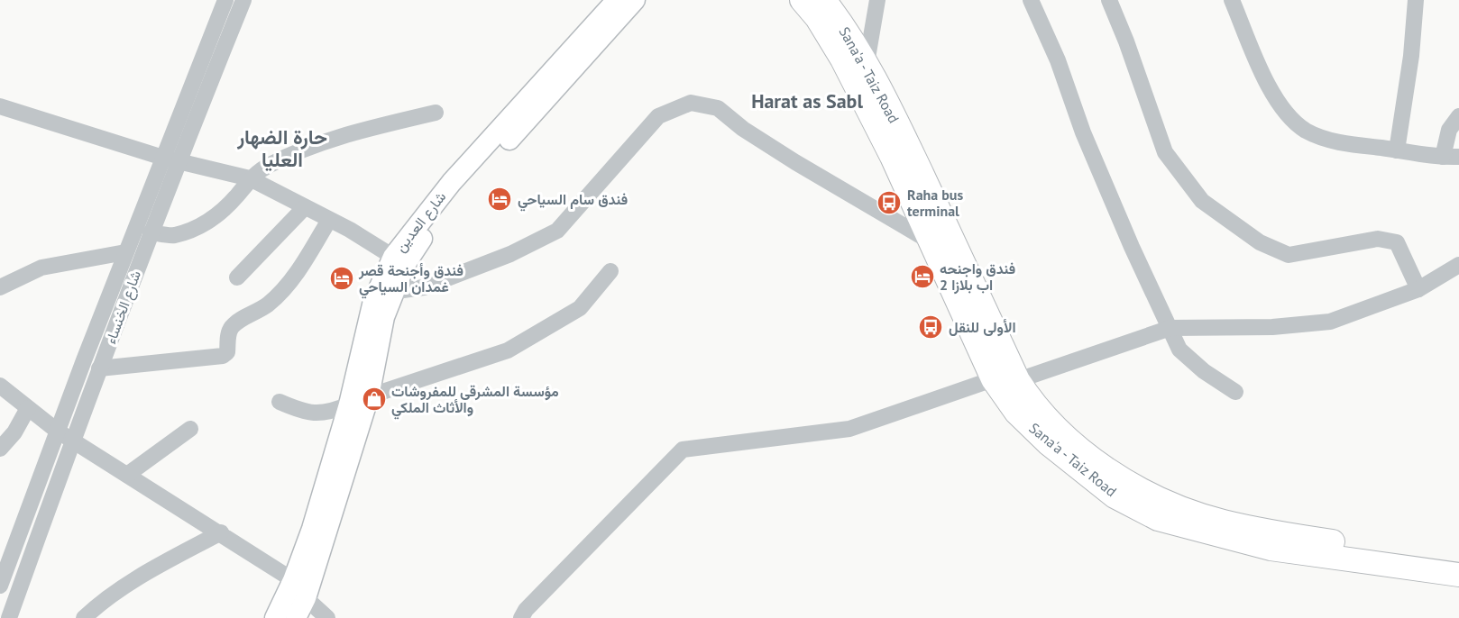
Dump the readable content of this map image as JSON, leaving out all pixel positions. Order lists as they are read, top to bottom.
{
  "streets": {
    "highway": ["Sana'a - Taiz Road"],
    "main road": ["شارع العدين"],
    "street": ["شارع الخنساء"]
  },
  "districts": ["Harat as Sabl", "حارة الضهار العليا"],
  "places": {
    "hotel": ["فندق سام السياحي", "فندق واجنحه اب بلازا 2", "فندق وأجنحة قصر غمدان السياحي"],
    "bus stop": ["Raha bus terminal", "الأولى للنقل"],
    "shop": ["مؤسسة المشرقي للمفروشات والأثاث الملكي"]
  }
}
